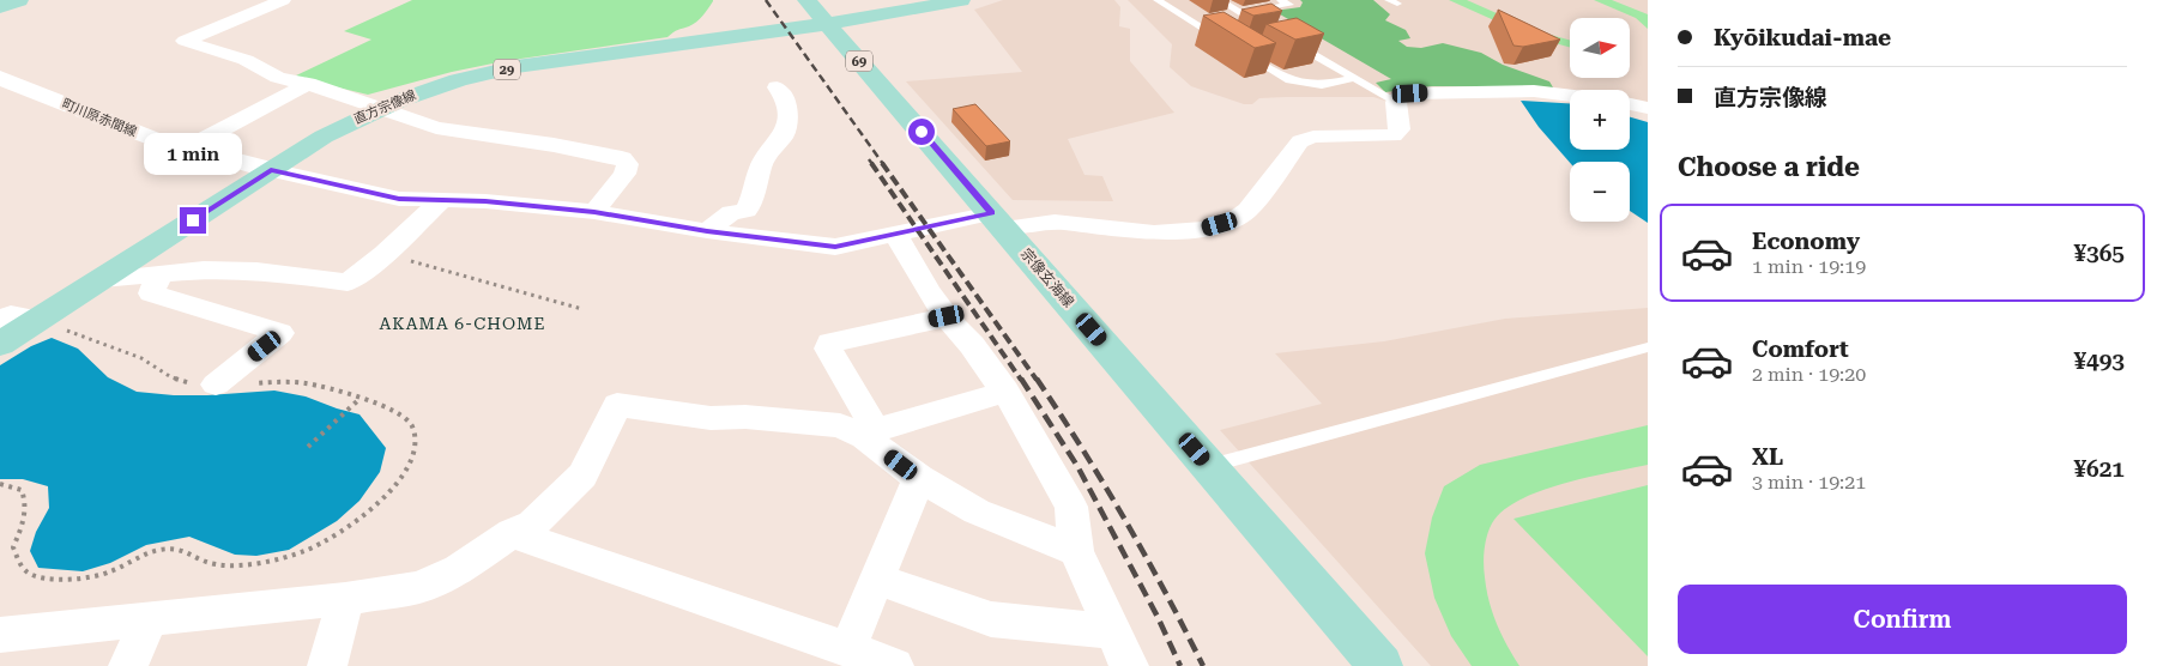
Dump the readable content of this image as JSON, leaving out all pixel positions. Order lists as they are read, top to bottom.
{
  "streets": {
    "main road": [
      "69",
      "29",
      "直方宗像線",
      "町川原赤間線",
      "宗像玄海線"
    ]
  },
  "crossings": [
    ["直方宗像線", "町川原赤間線"],
    ["直方宗像線", "宗像玄海線"]
  ],
  "districts": ["AKAMA 6-CHOME"],
  "north": "right",
  "page": {
    "banner": ["Kyōikudai-mae", "直方宗像線"],
    "map_buttons": ["+", "−"],
    "heading": "Choose a ride",
    "bubble": "1 min",
    "list": [
      {
        "name": "Economy",
        "note": "1 min · 19:19",
        "value": "¥365"
      },
      {
        "name": "Comfort",
        "note": "2 min · 19:20",
        "value": "¥493"
      },
      {
        "name": "XL",
        "note": "3 min · 19:21",
        "value": "¥621"
      }
    ],
    "buttons": "Confirm"
  }
}
